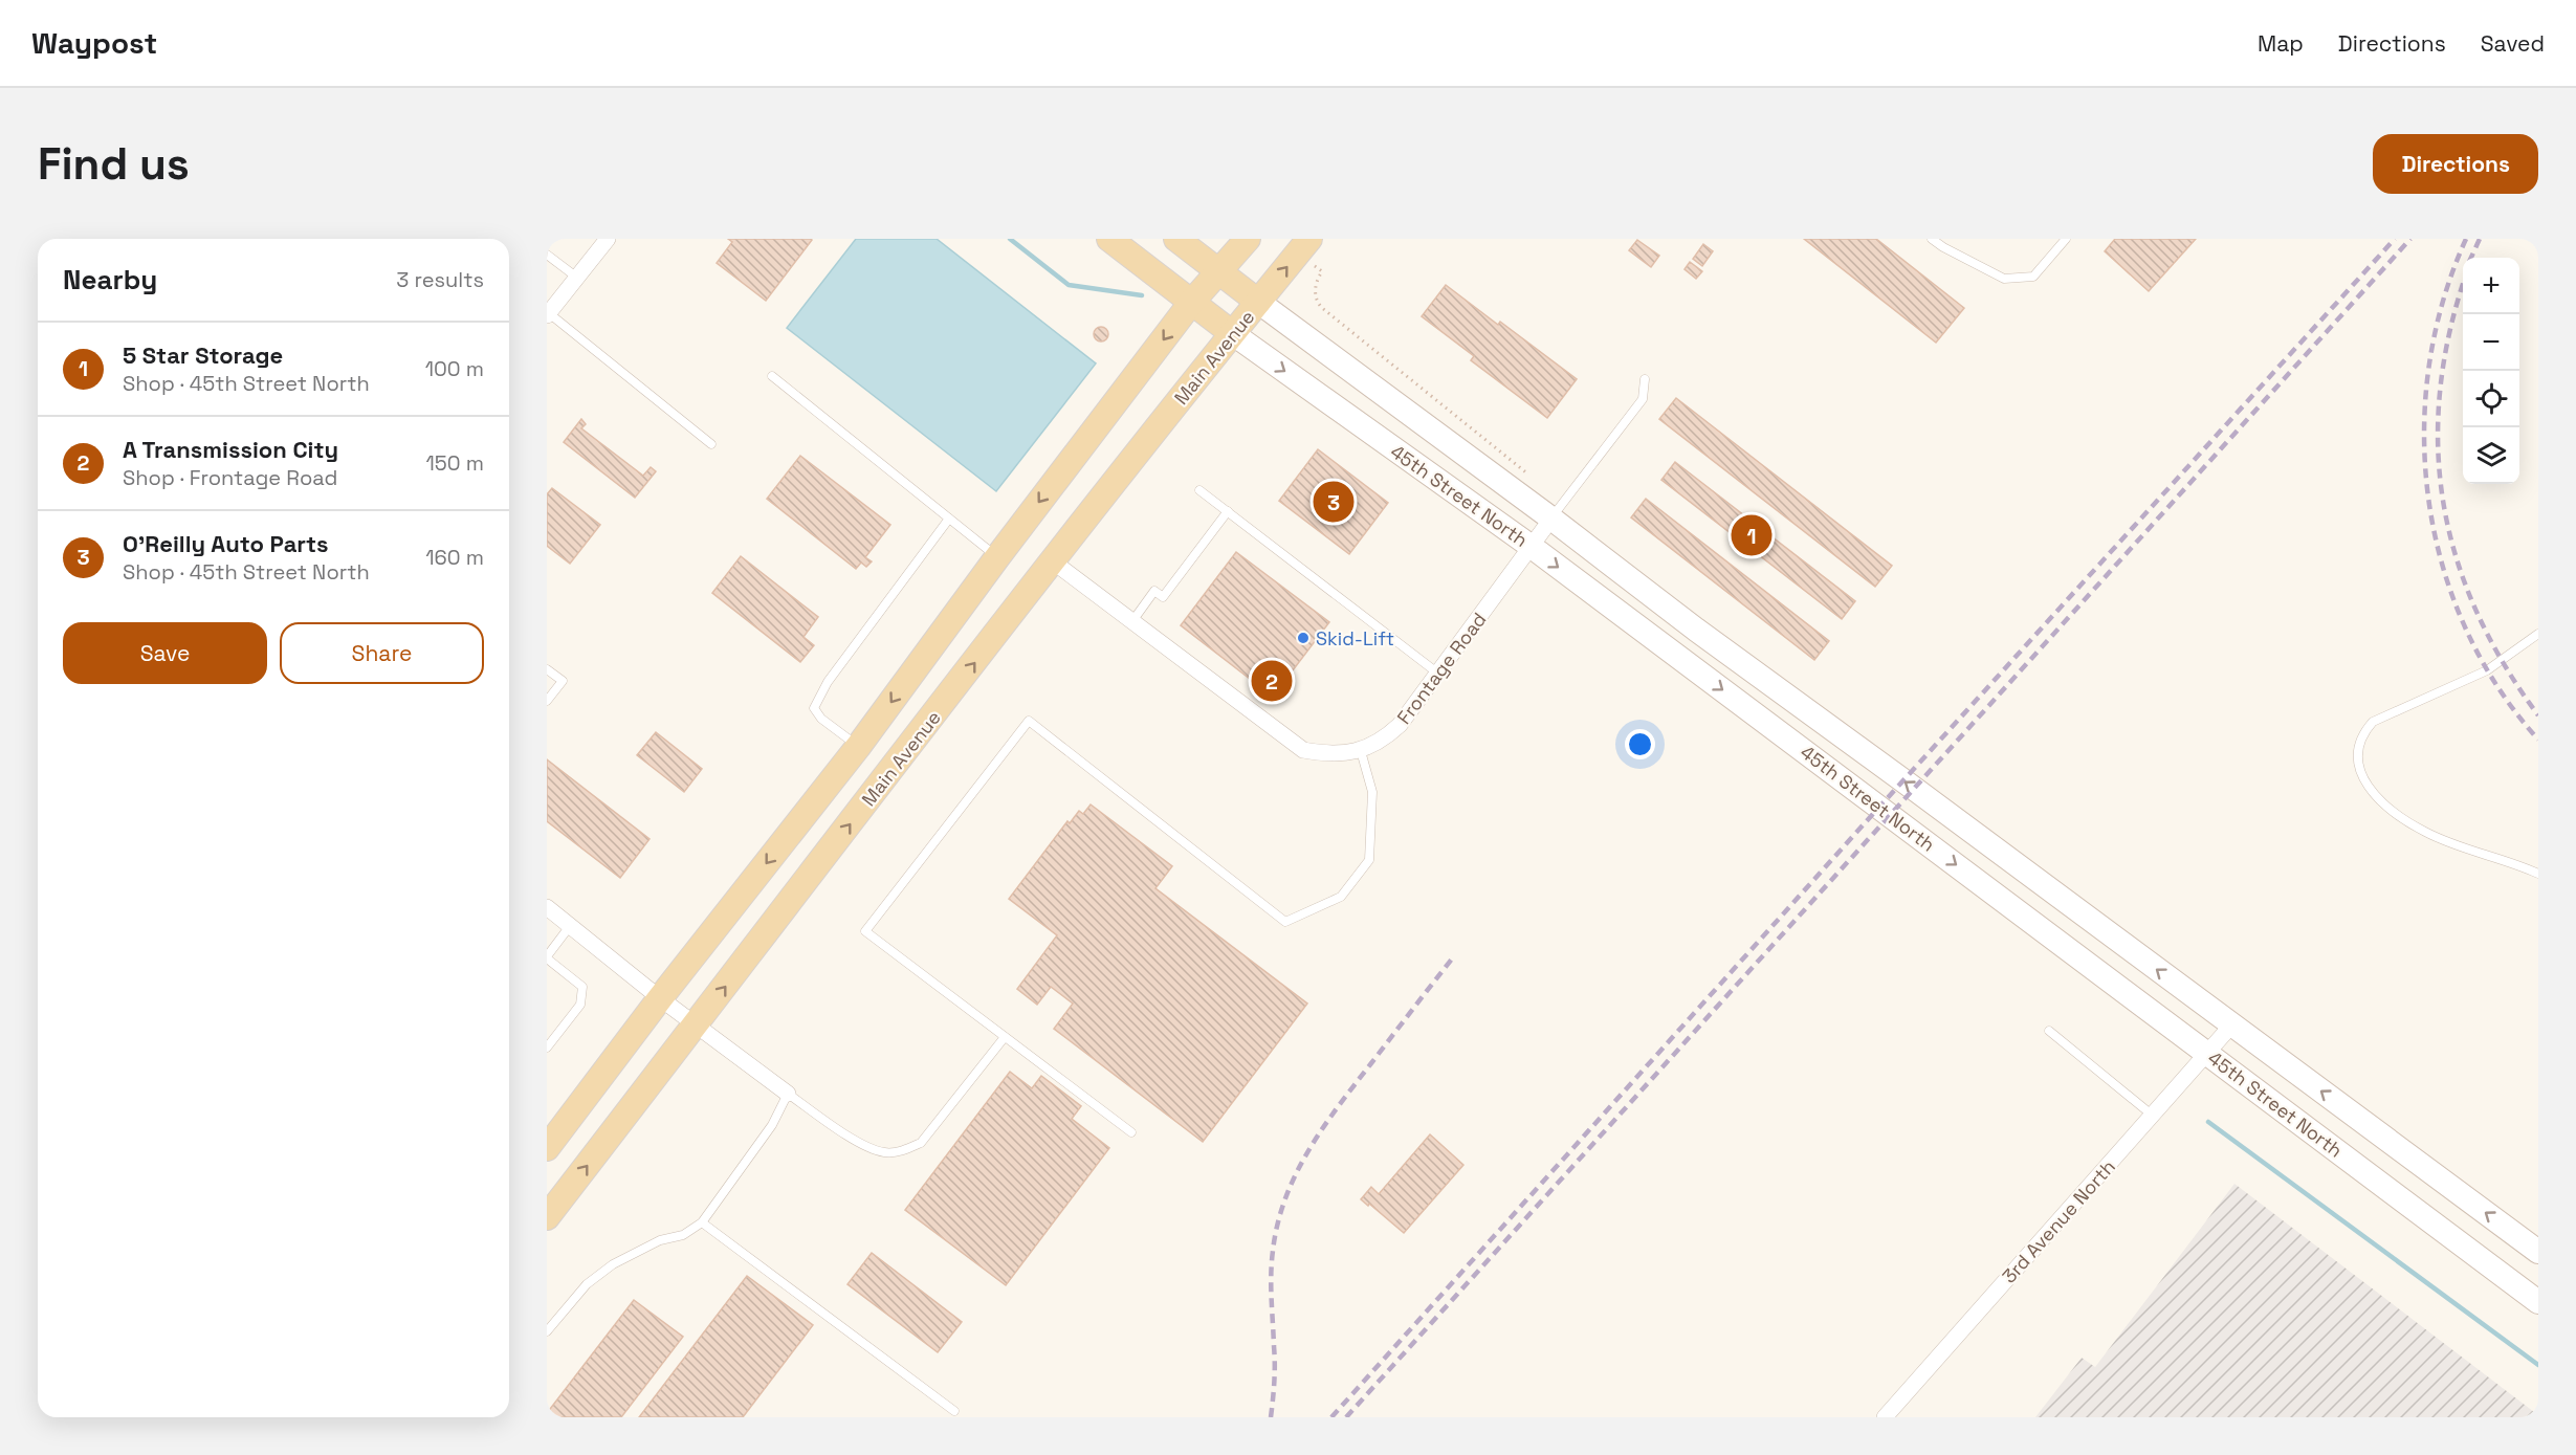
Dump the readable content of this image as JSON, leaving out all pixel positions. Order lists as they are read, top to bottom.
{
  "streets": {
    "main road": ["Main Avenue", "45th Street North"],
    "street": ["Frontage Road", "3rd Avenue North"]
  },
  "crossings": [
    ["Main Avenue", "45th Street North"],
    ["Main Avenue", "Frontage Road"],
    ["45th Street North", "Frontage Road"],
    ["45th Street North", "3rd Avenue North"]
  ],
  "places": ["Skid-Lift"],
  "page": {
    "header": "Waypost",
    "nav": ["Map", "Directions", "Saved"],
    "buttons": [
      "Directions",
      ["Save", "Share"]
    ],
    "title": "Find us",
    "heading": ["Nearby", "3 results"],
    "map_buttons": ["+", "−"],
    "list": [
      {
        "mark": "1",
        "name": "5 Star Storage",
        "note": "Shop · 45th Street North",
        "value": "100 m"
      },
      {
        "mark": "2",
        "name": "A Transmission City",
        "note": "Shop · Frontage Road",
        "value": "150 m"
      },
      {
        "mark": "3",
        "name": "O'Reilly Auto Parts",
        "note": "Shop · 45th Street North",
        "value": "160 m"
      }
    ],
    "pins": ["3", "1", "2"]
  }
}
